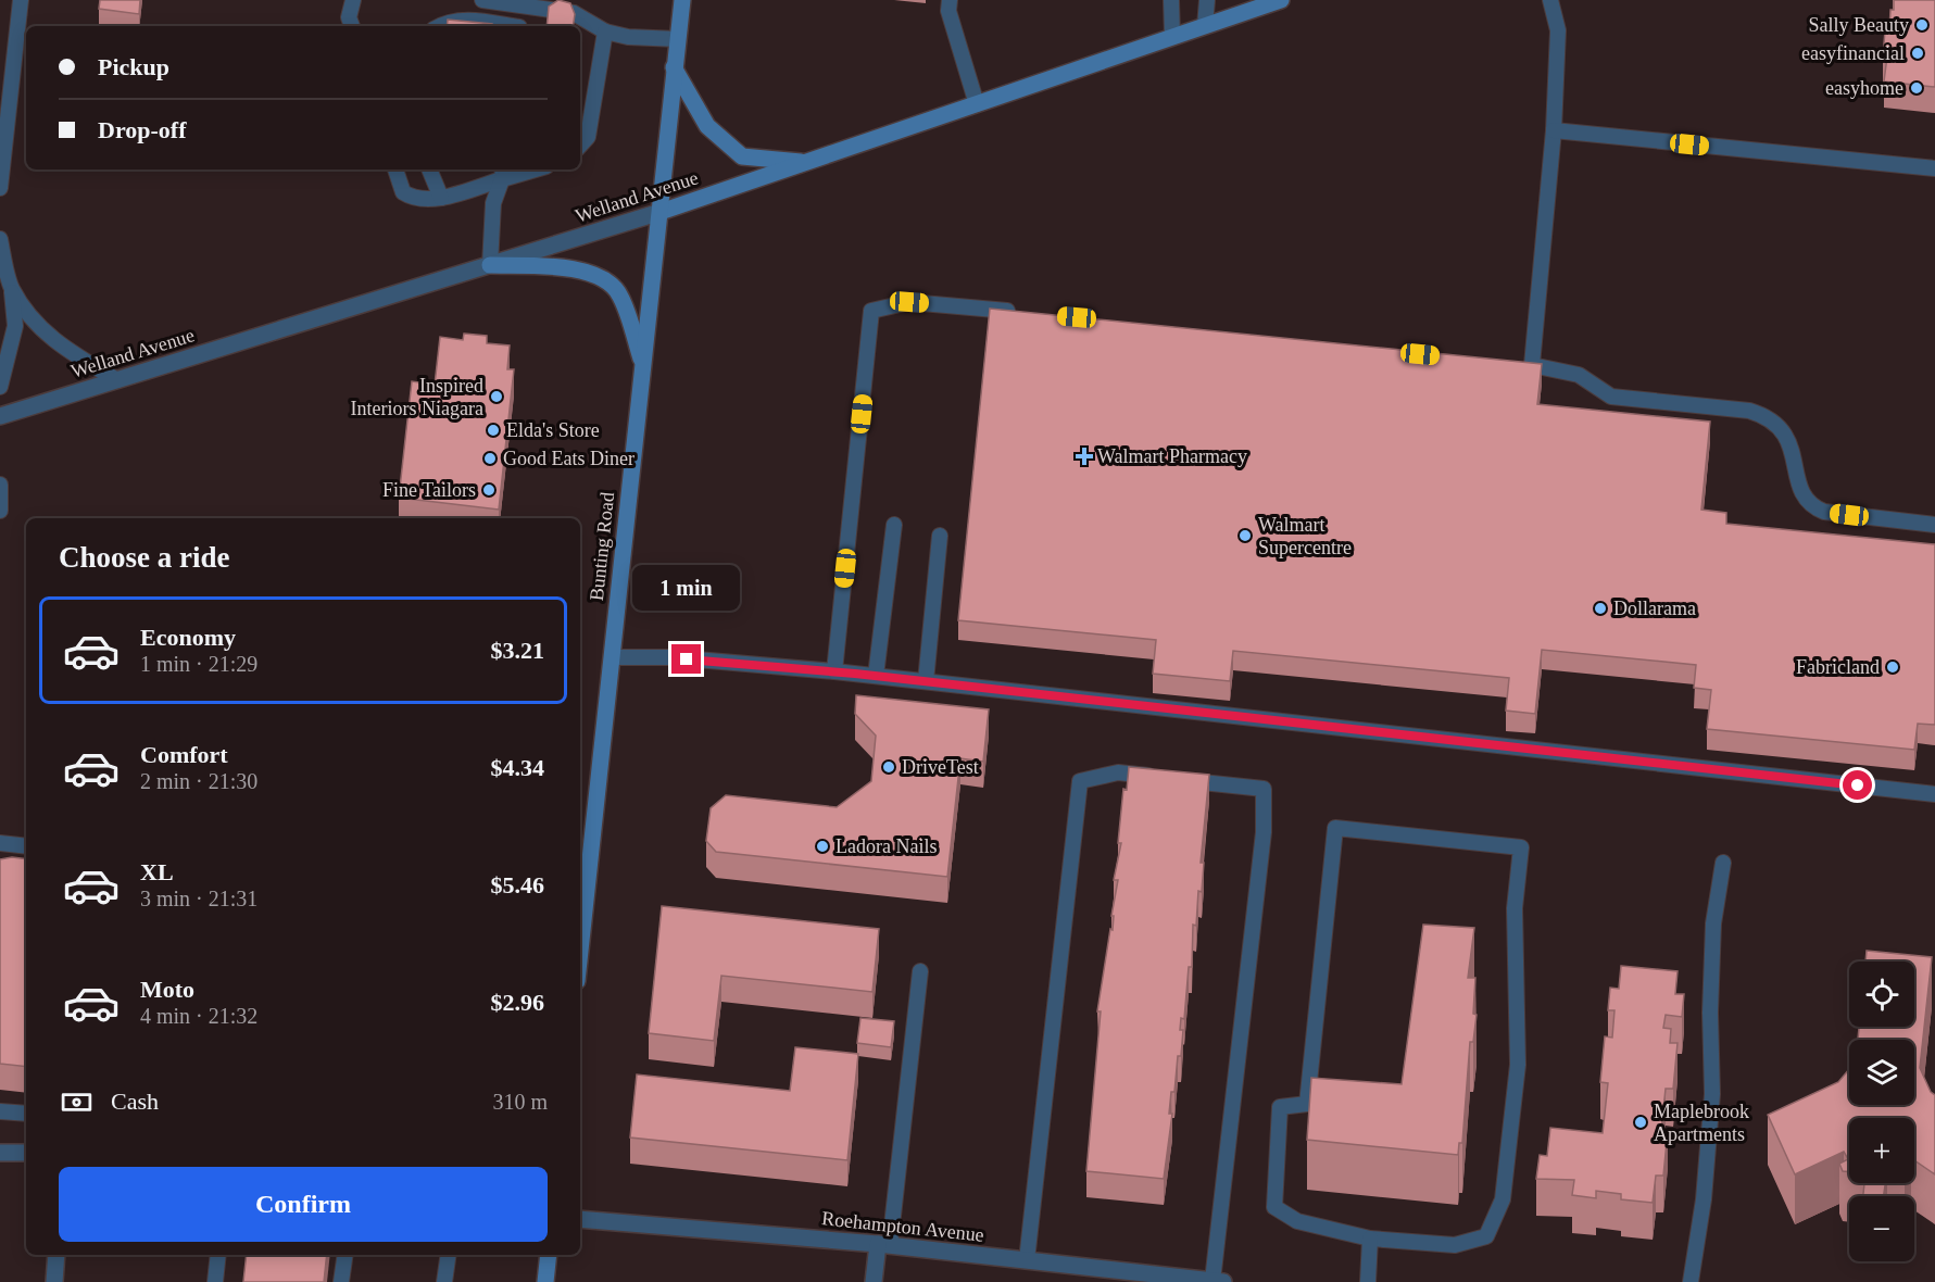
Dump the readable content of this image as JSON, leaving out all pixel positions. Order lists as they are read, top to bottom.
{
  "streets": {
    "main road": ["Welland Avenue", "Bunting Road"],
    "street": ["Roehampton Avenue"]
  },
  "crossings": [
    ["Welland Avenue", "Bunting Road"]
  ],
  "places": {
    "other": [
      "Sally Beauty",
      "easyfinancial",
      "easyhome",
      "Inspired Interiors Niagara",
      "Elda's Store",
      "Good Eats Diner",
      "Fine Tailors",
      "Walmart Supercentre",
      "Dollarama",
      "Fabricland",
      "DriveTest",
      "Ladora Nails",
      "Maplebrook Apartments"
    ],
    "health": ["Walmart Pharmacy"]
  },
  "page": {
    "banner": ["Pickup", "Drop-off"],
    "heading": "Choose a ride",
    "bubble": "1 min",
    "list": [
      {
        "name": "Economy",
        "note": "1 min · 21:29",
        "value": "$3.21"
      },
      {
        "name": "Comfort",
        "note": "2 min · 21:30",
        "value": "$4.34"
      },
      {
        "name": "XL",
        "note": "3 min · 21:31",
        "value": "$5.46"
      },
      {
        "name": "Moto",
        "note": "4 min · 21:32",
        "value": "$2.96"
      }
    ],
    "map_buttons": ["+", "−"],
    "pay": ["Cash", "310 m"],
    "buttons": "Confirm"
  }
}
